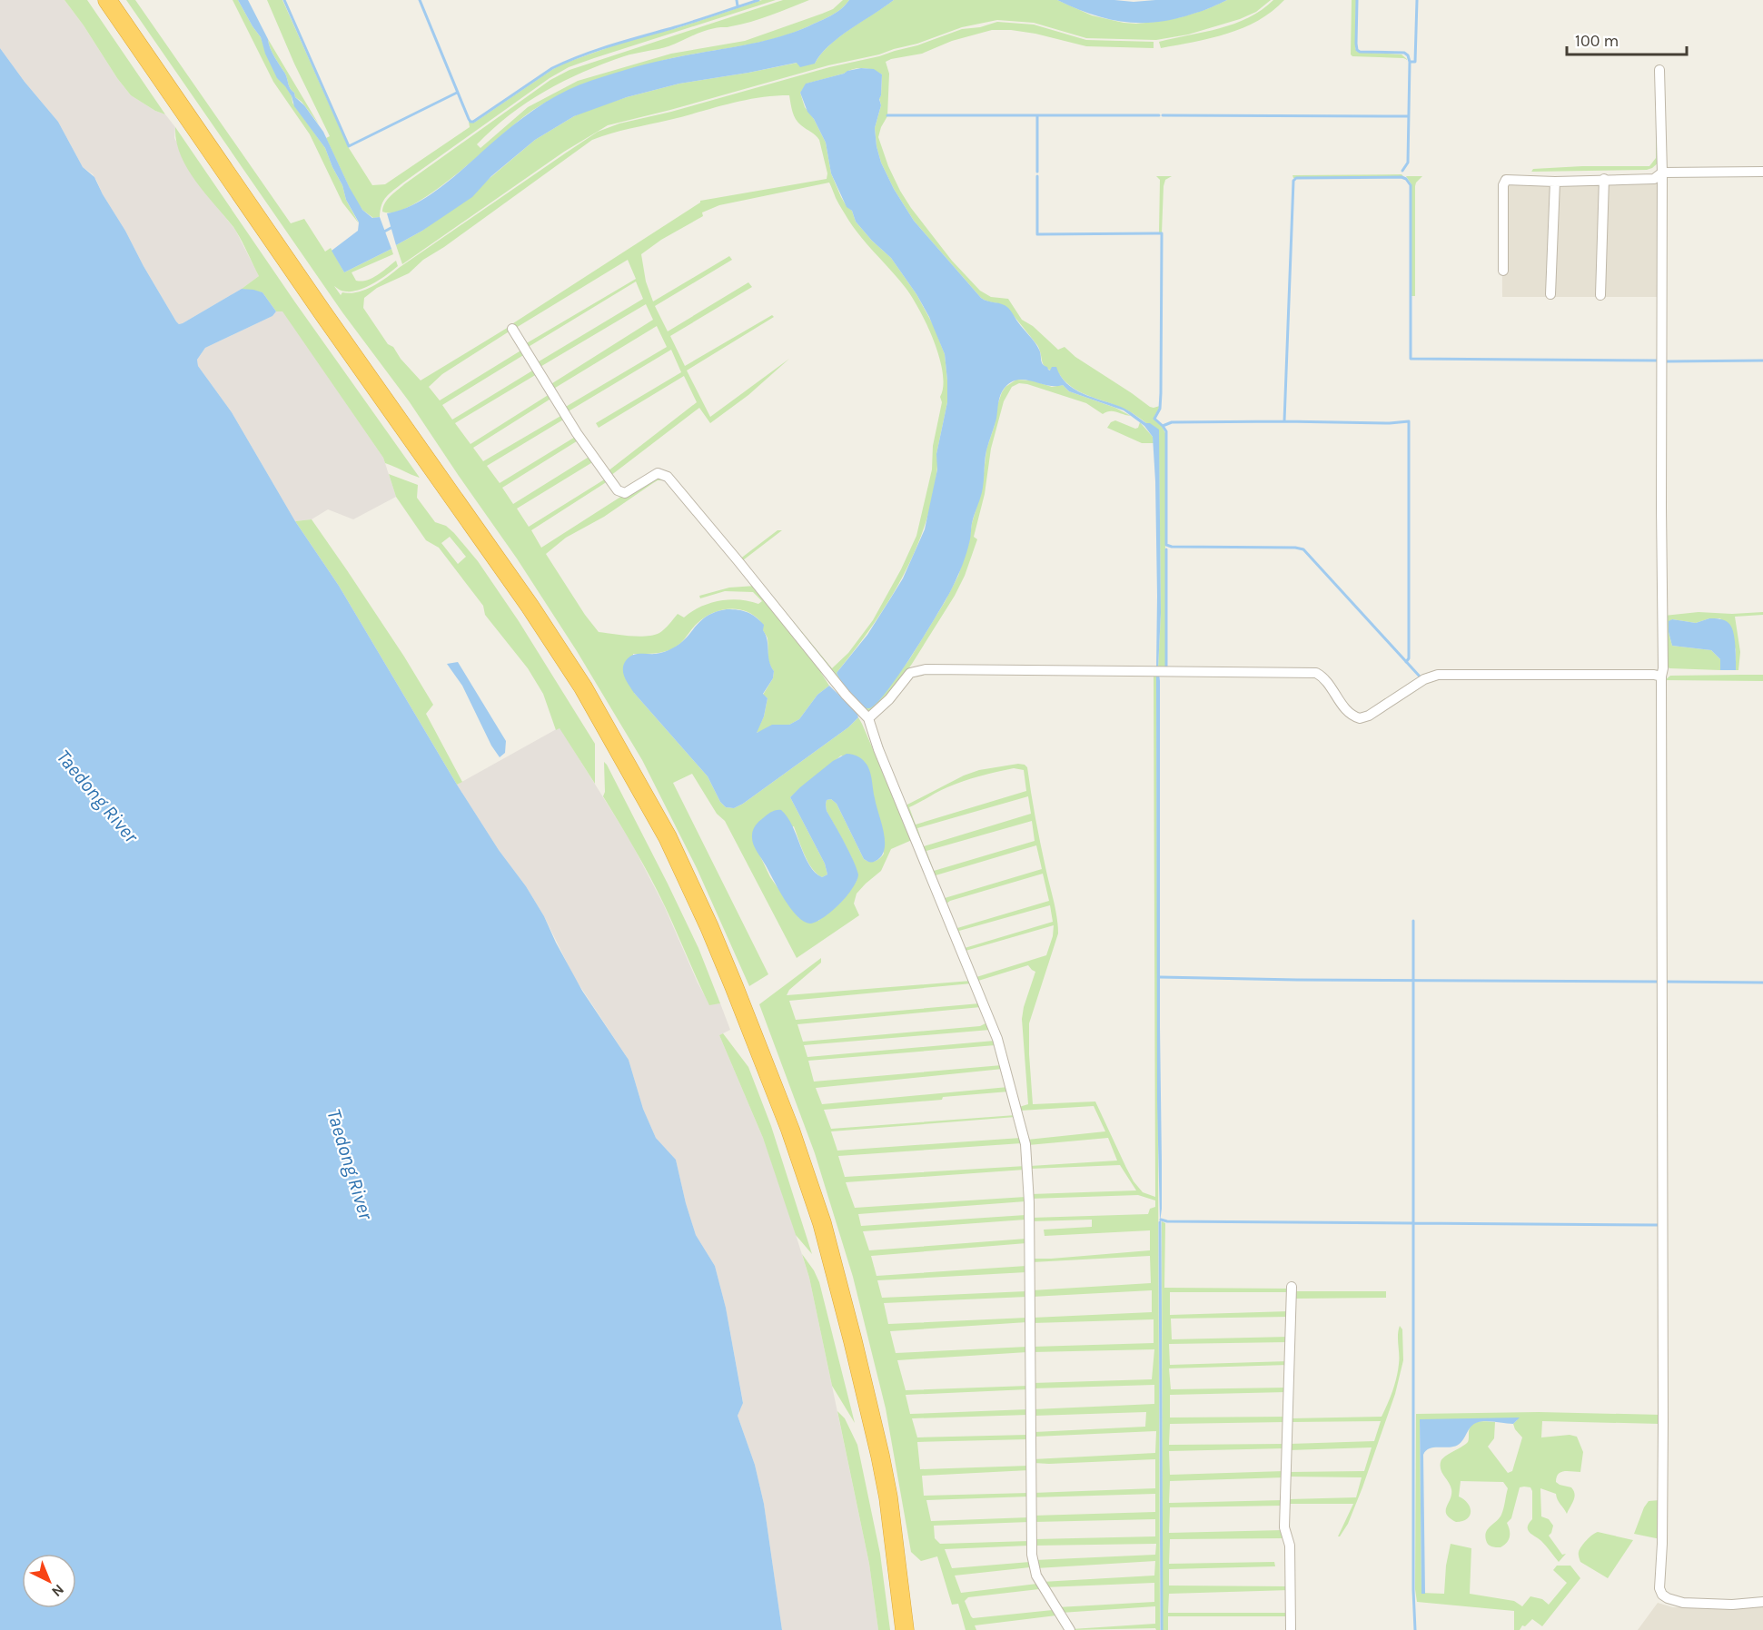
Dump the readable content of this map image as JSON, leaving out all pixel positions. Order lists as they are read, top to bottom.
{
  "water": ["Taedong River"],
  "scale_bar": "100 m",
  "north": "bottom right"
}
